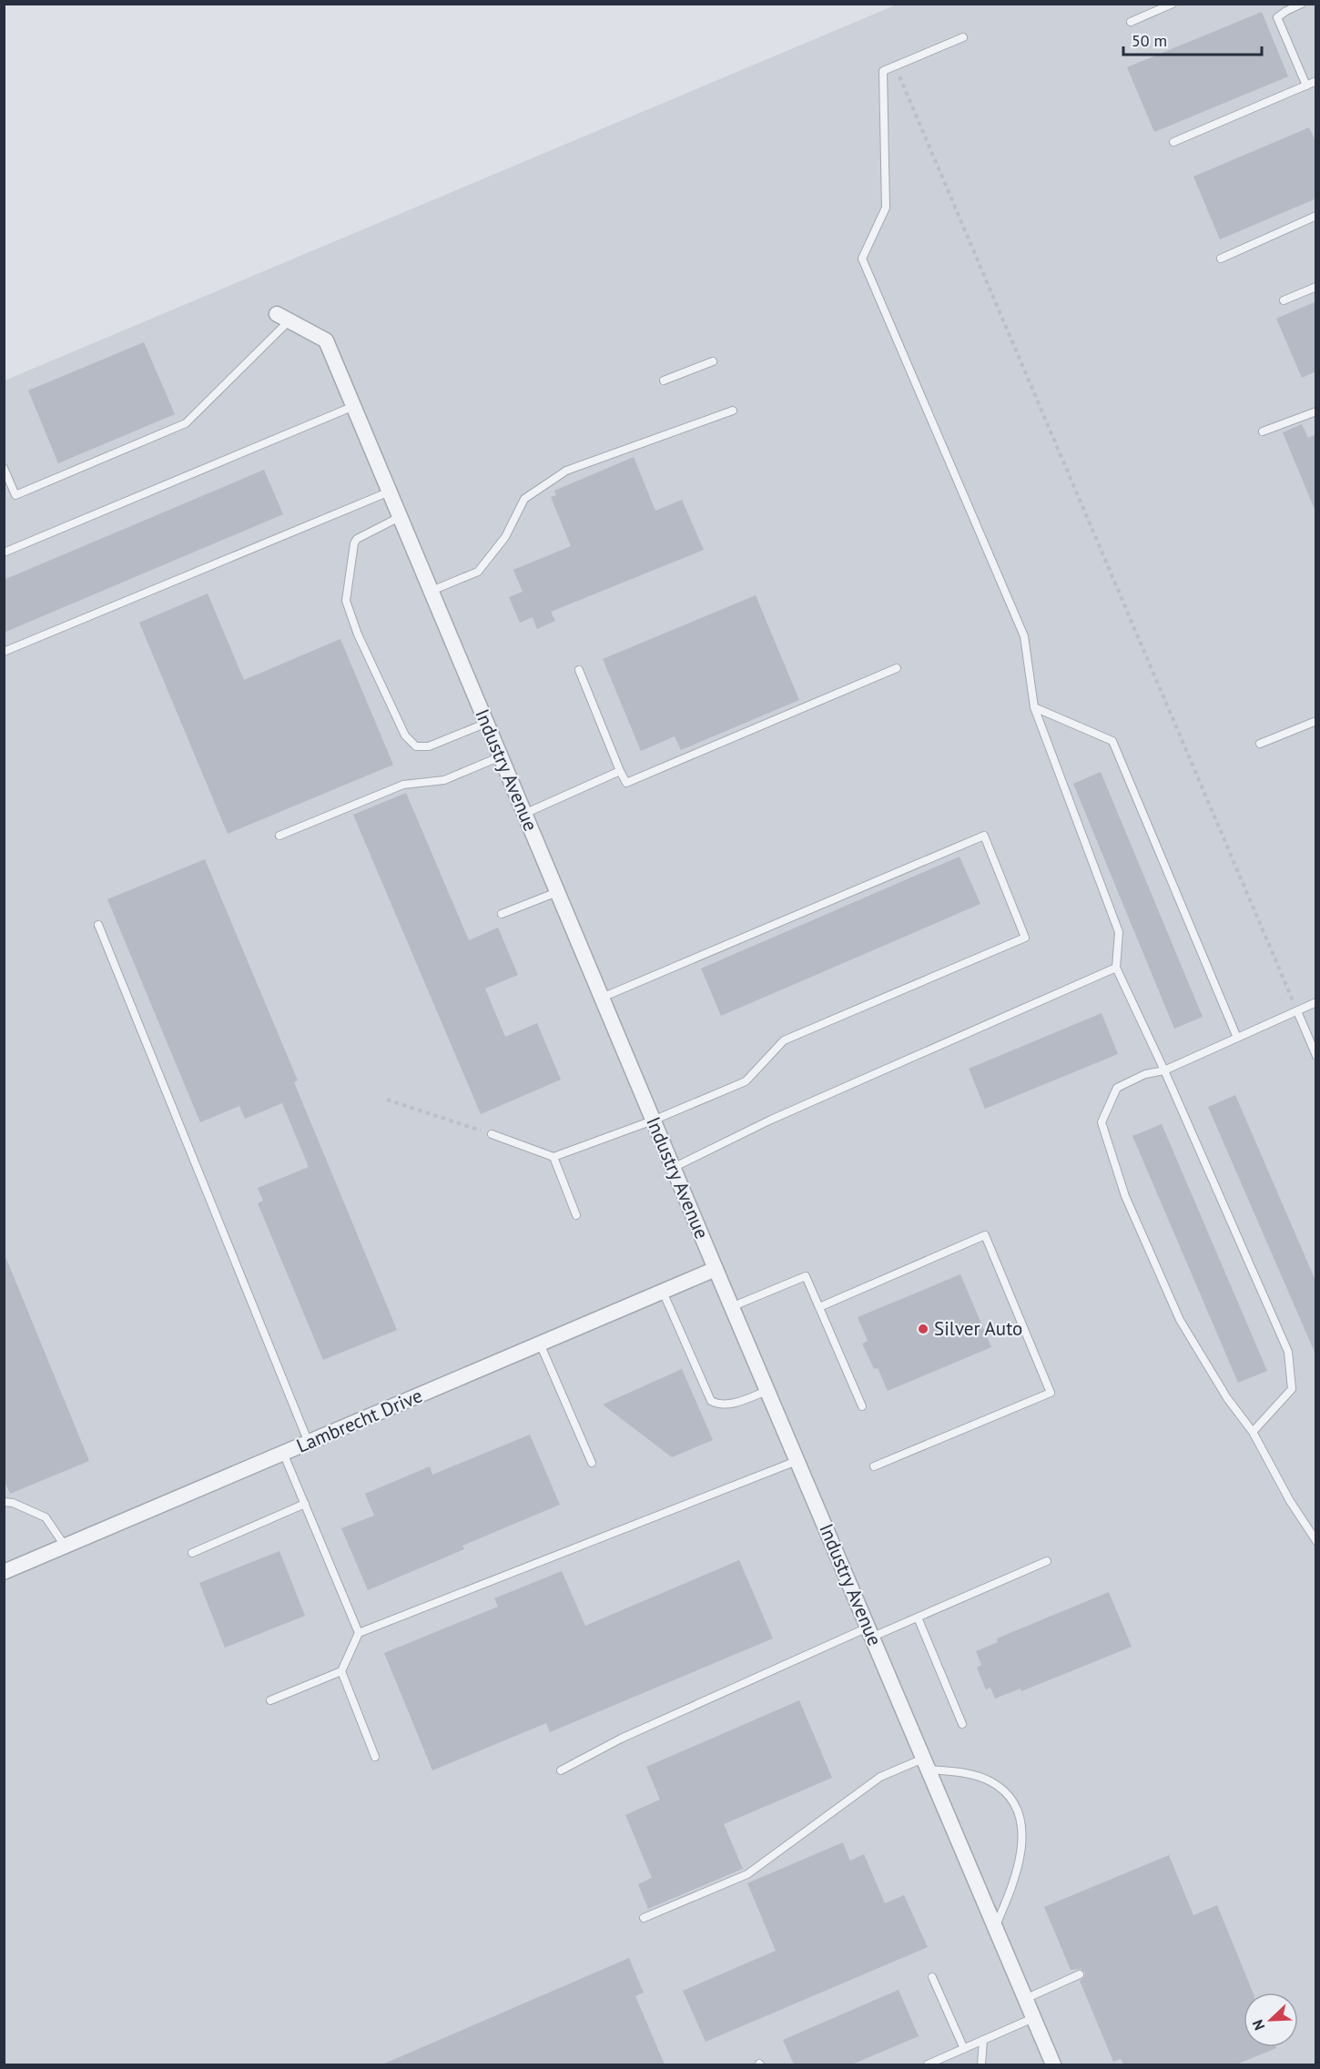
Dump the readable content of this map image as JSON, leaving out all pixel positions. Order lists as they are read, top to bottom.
{
  "streets": {
    "street": ["Industry Avenue", "Lambrecht Drive"]
  },
  "crossings": [
    ["Industry Avenue", "Lambrecht Drive"]
  ],
  "places": ["Silver Auto"],
  "scale_bar": "50 m",
  "north": "bottom left"
}
